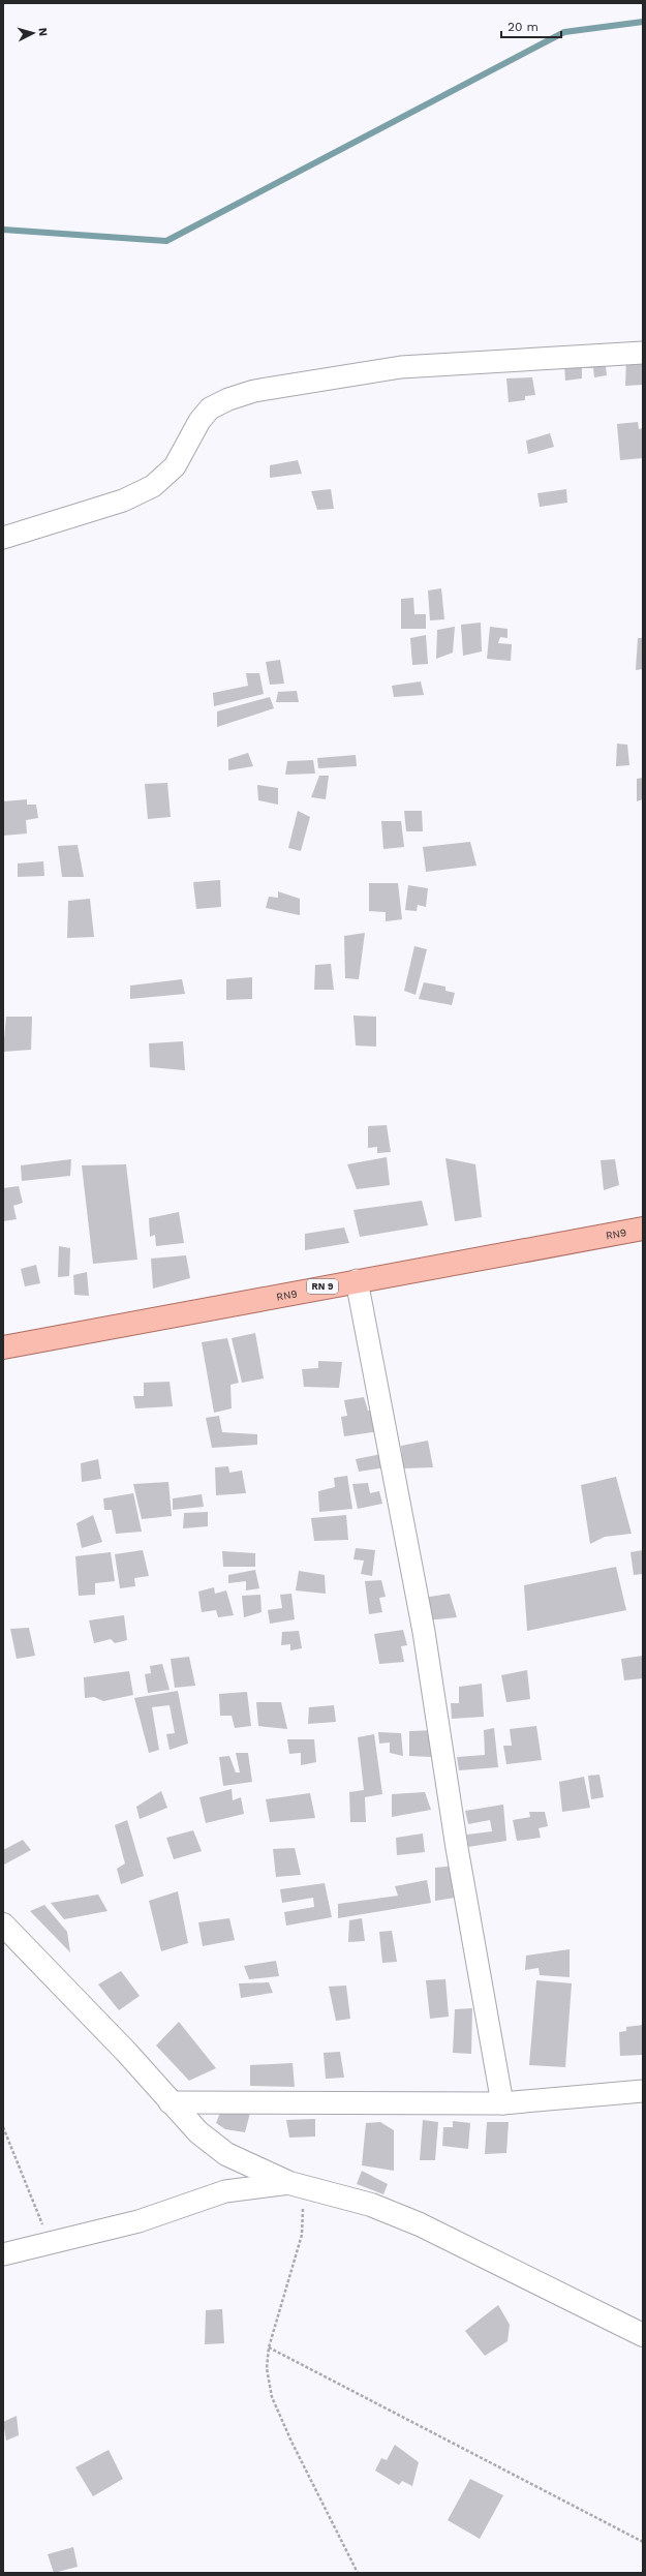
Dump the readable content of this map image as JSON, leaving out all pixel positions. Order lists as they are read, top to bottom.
{
  "streets": {
    "main road": ["RN9", "RN 9"]
  },
  "scale_bar": "20 m",
  "north": "right"
}
